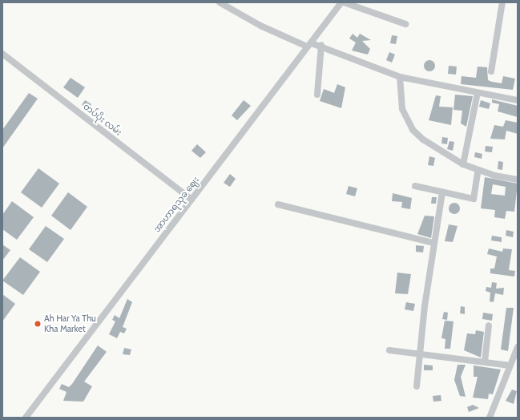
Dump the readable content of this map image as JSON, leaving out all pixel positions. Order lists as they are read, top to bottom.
{
  "streets": {
    "street": ["တပ်ပိုး လမ်း", "အာဟာရသုခ ဈေး"]
  },
  "crossings": [
    ["တပ်ပိုး လမ်း", "အာဟာရသုခ ဈေး"]
  ],
  "places": ["Ah Har Ya Thu Kha Market"]
}
